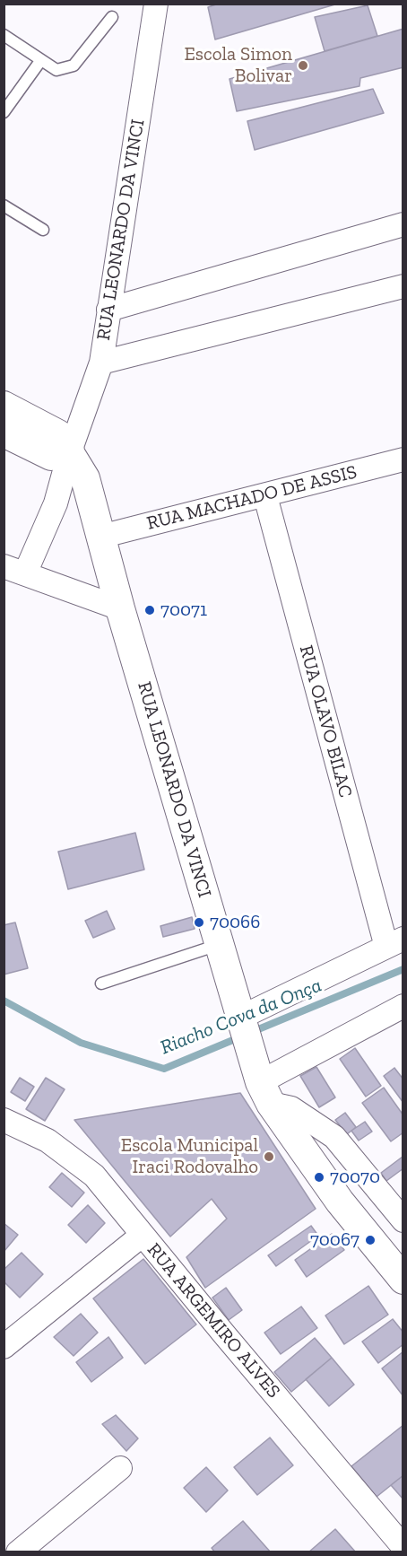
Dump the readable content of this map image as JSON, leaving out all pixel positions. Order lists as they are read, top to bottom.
{
  "streets": {
    "street": [
      "RUA LEONARDO DA VINCI",
      "RUA MACHADO DE ASSIS",
      "RUA OLAVO BILAC",
      "RUA ARGEMIRO ALVES"
    ]
  },
  "crossings": [
    ["RUA LEONARDO DA VINCI", "RUA MACHADO DE ASSIS"],
    ["RUA MACHADO DE ASSIS", "RUA OLAVO BILAC"]
  ],
  "water": ["Riacho Cova da Onça"],
  "places": [
    "Escola Simon Bolivar",
    "70071",
    "70066",
    "Escola Municipal Iraci Rodovalho",
    "70070",
    "70067"
  ]
}
